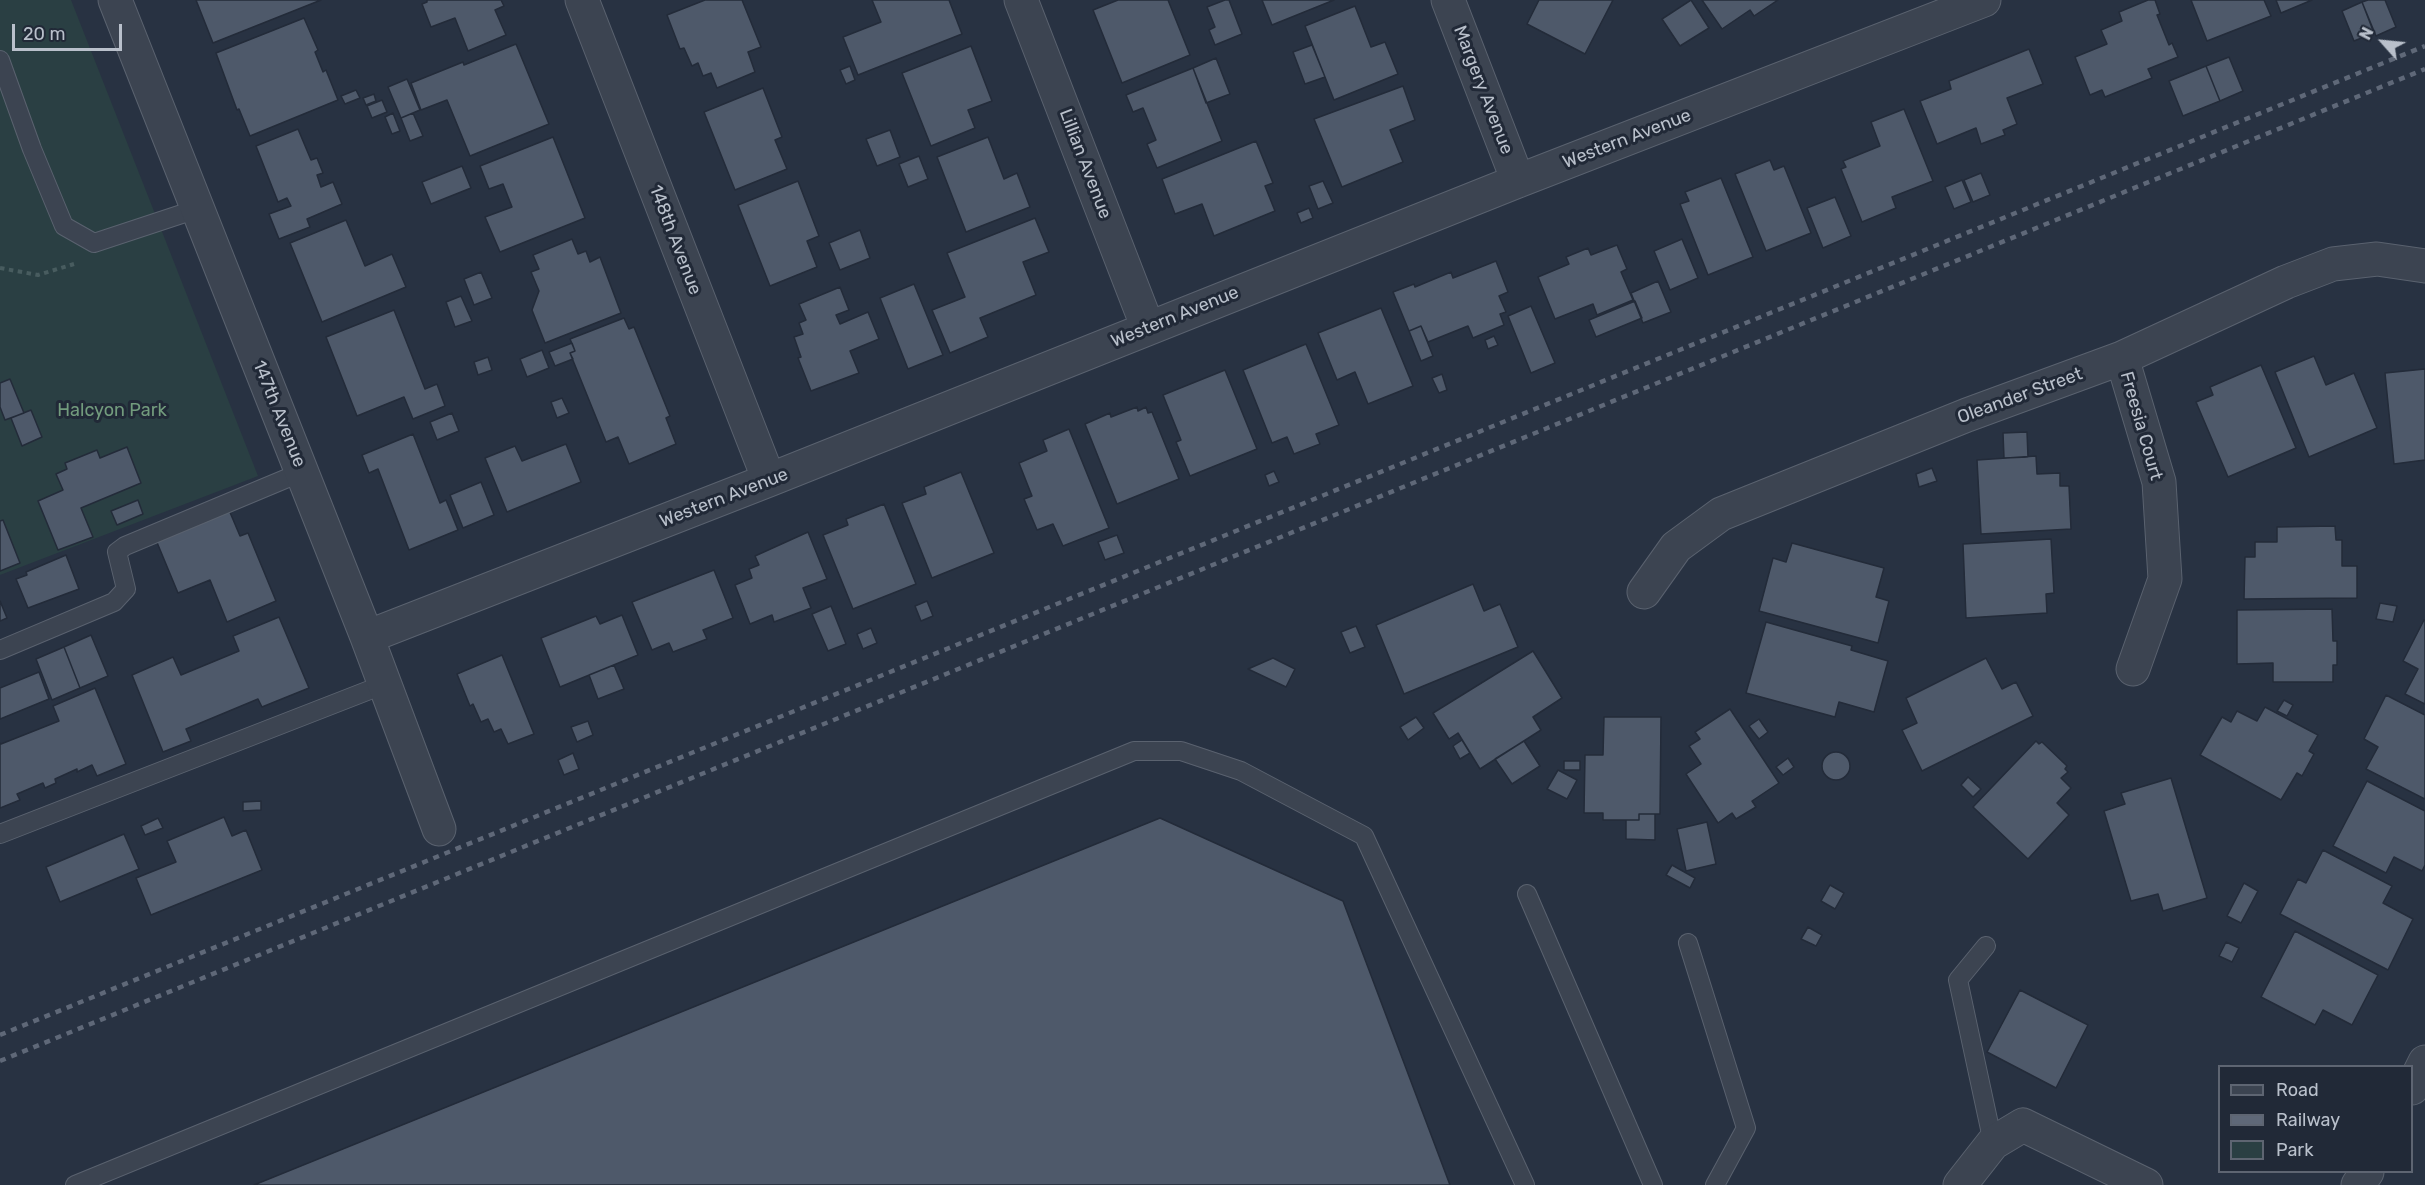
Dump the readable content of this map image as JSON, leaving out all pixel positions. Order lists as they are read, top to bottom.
{
  "streets": {
    "street": [
      "Margery Avenue",
      "Western Avenue",
      "Lillian Avenue",
      "148th Avenue",
      "Oleander Street",
      "147th Avenue",
      "Freesia Court"
    ]
  },
  "crossings": [
    ["Margery Avenue", "Western Avenue"],
    ["Western Avenue", "Lillian Avenue"],
    ["Western Avenue", "148th Avenue"],
    ["Western Avenue", "147th Avenue"],
    ["Oleander Street", "Freesia Court"]
  ],
  "parks": ["Halcyon Park"],
  "legend": ["Road", "Railway", "Park"],
  "scale_bar": "20 m",
  "north": "top left"
}
